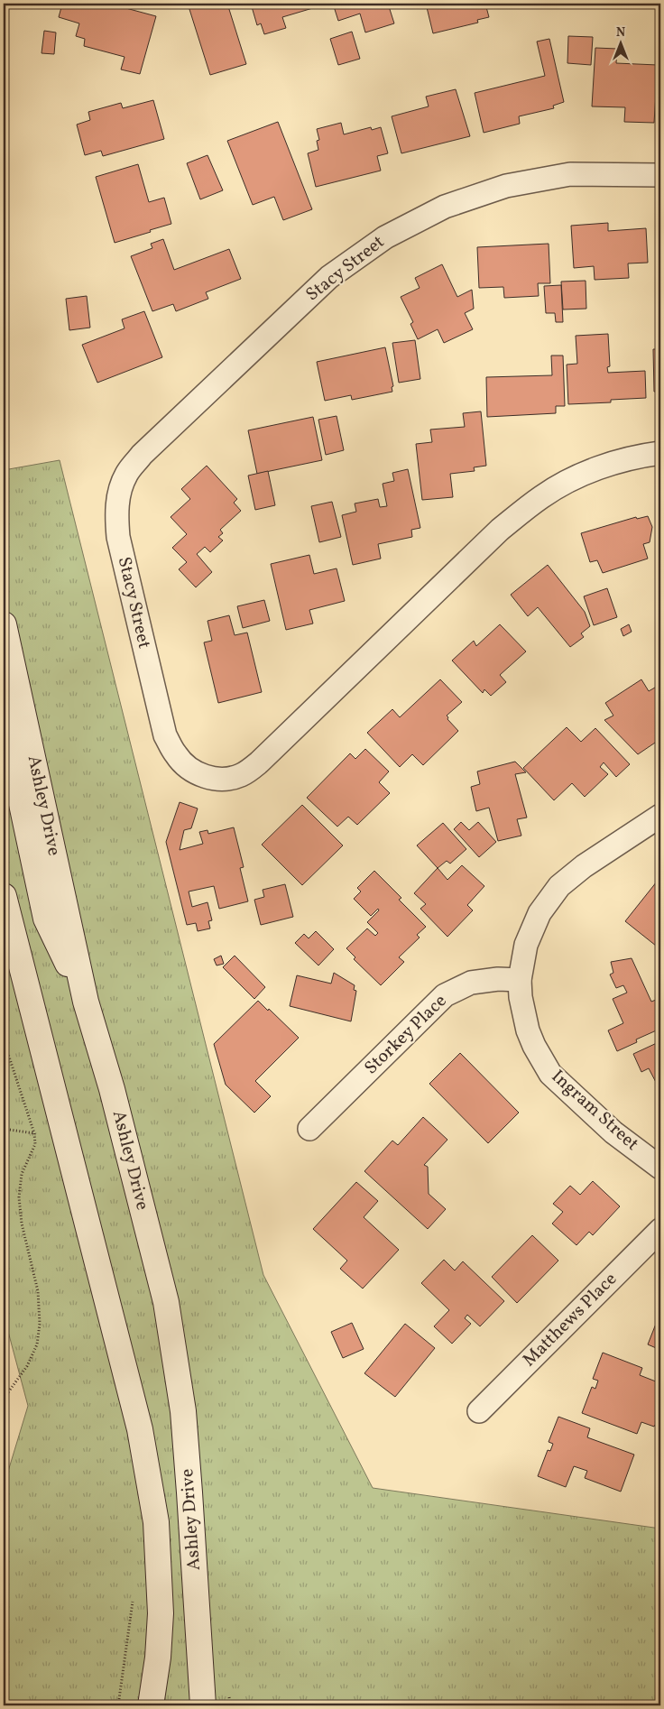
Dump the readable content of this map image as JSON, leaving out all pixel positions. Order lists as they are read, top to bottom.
{
  "streets": {
    "main road": ["Ashley Drive"],
    "street": [
      "Stacy Street",
      "Storkey Place",
      "Ingram Street",
      "Matthews Place"
    ]
  },
  "crossings": [
    ["Storkey Place", "Ingram Street"]
  ],
  "north": "top"
}
